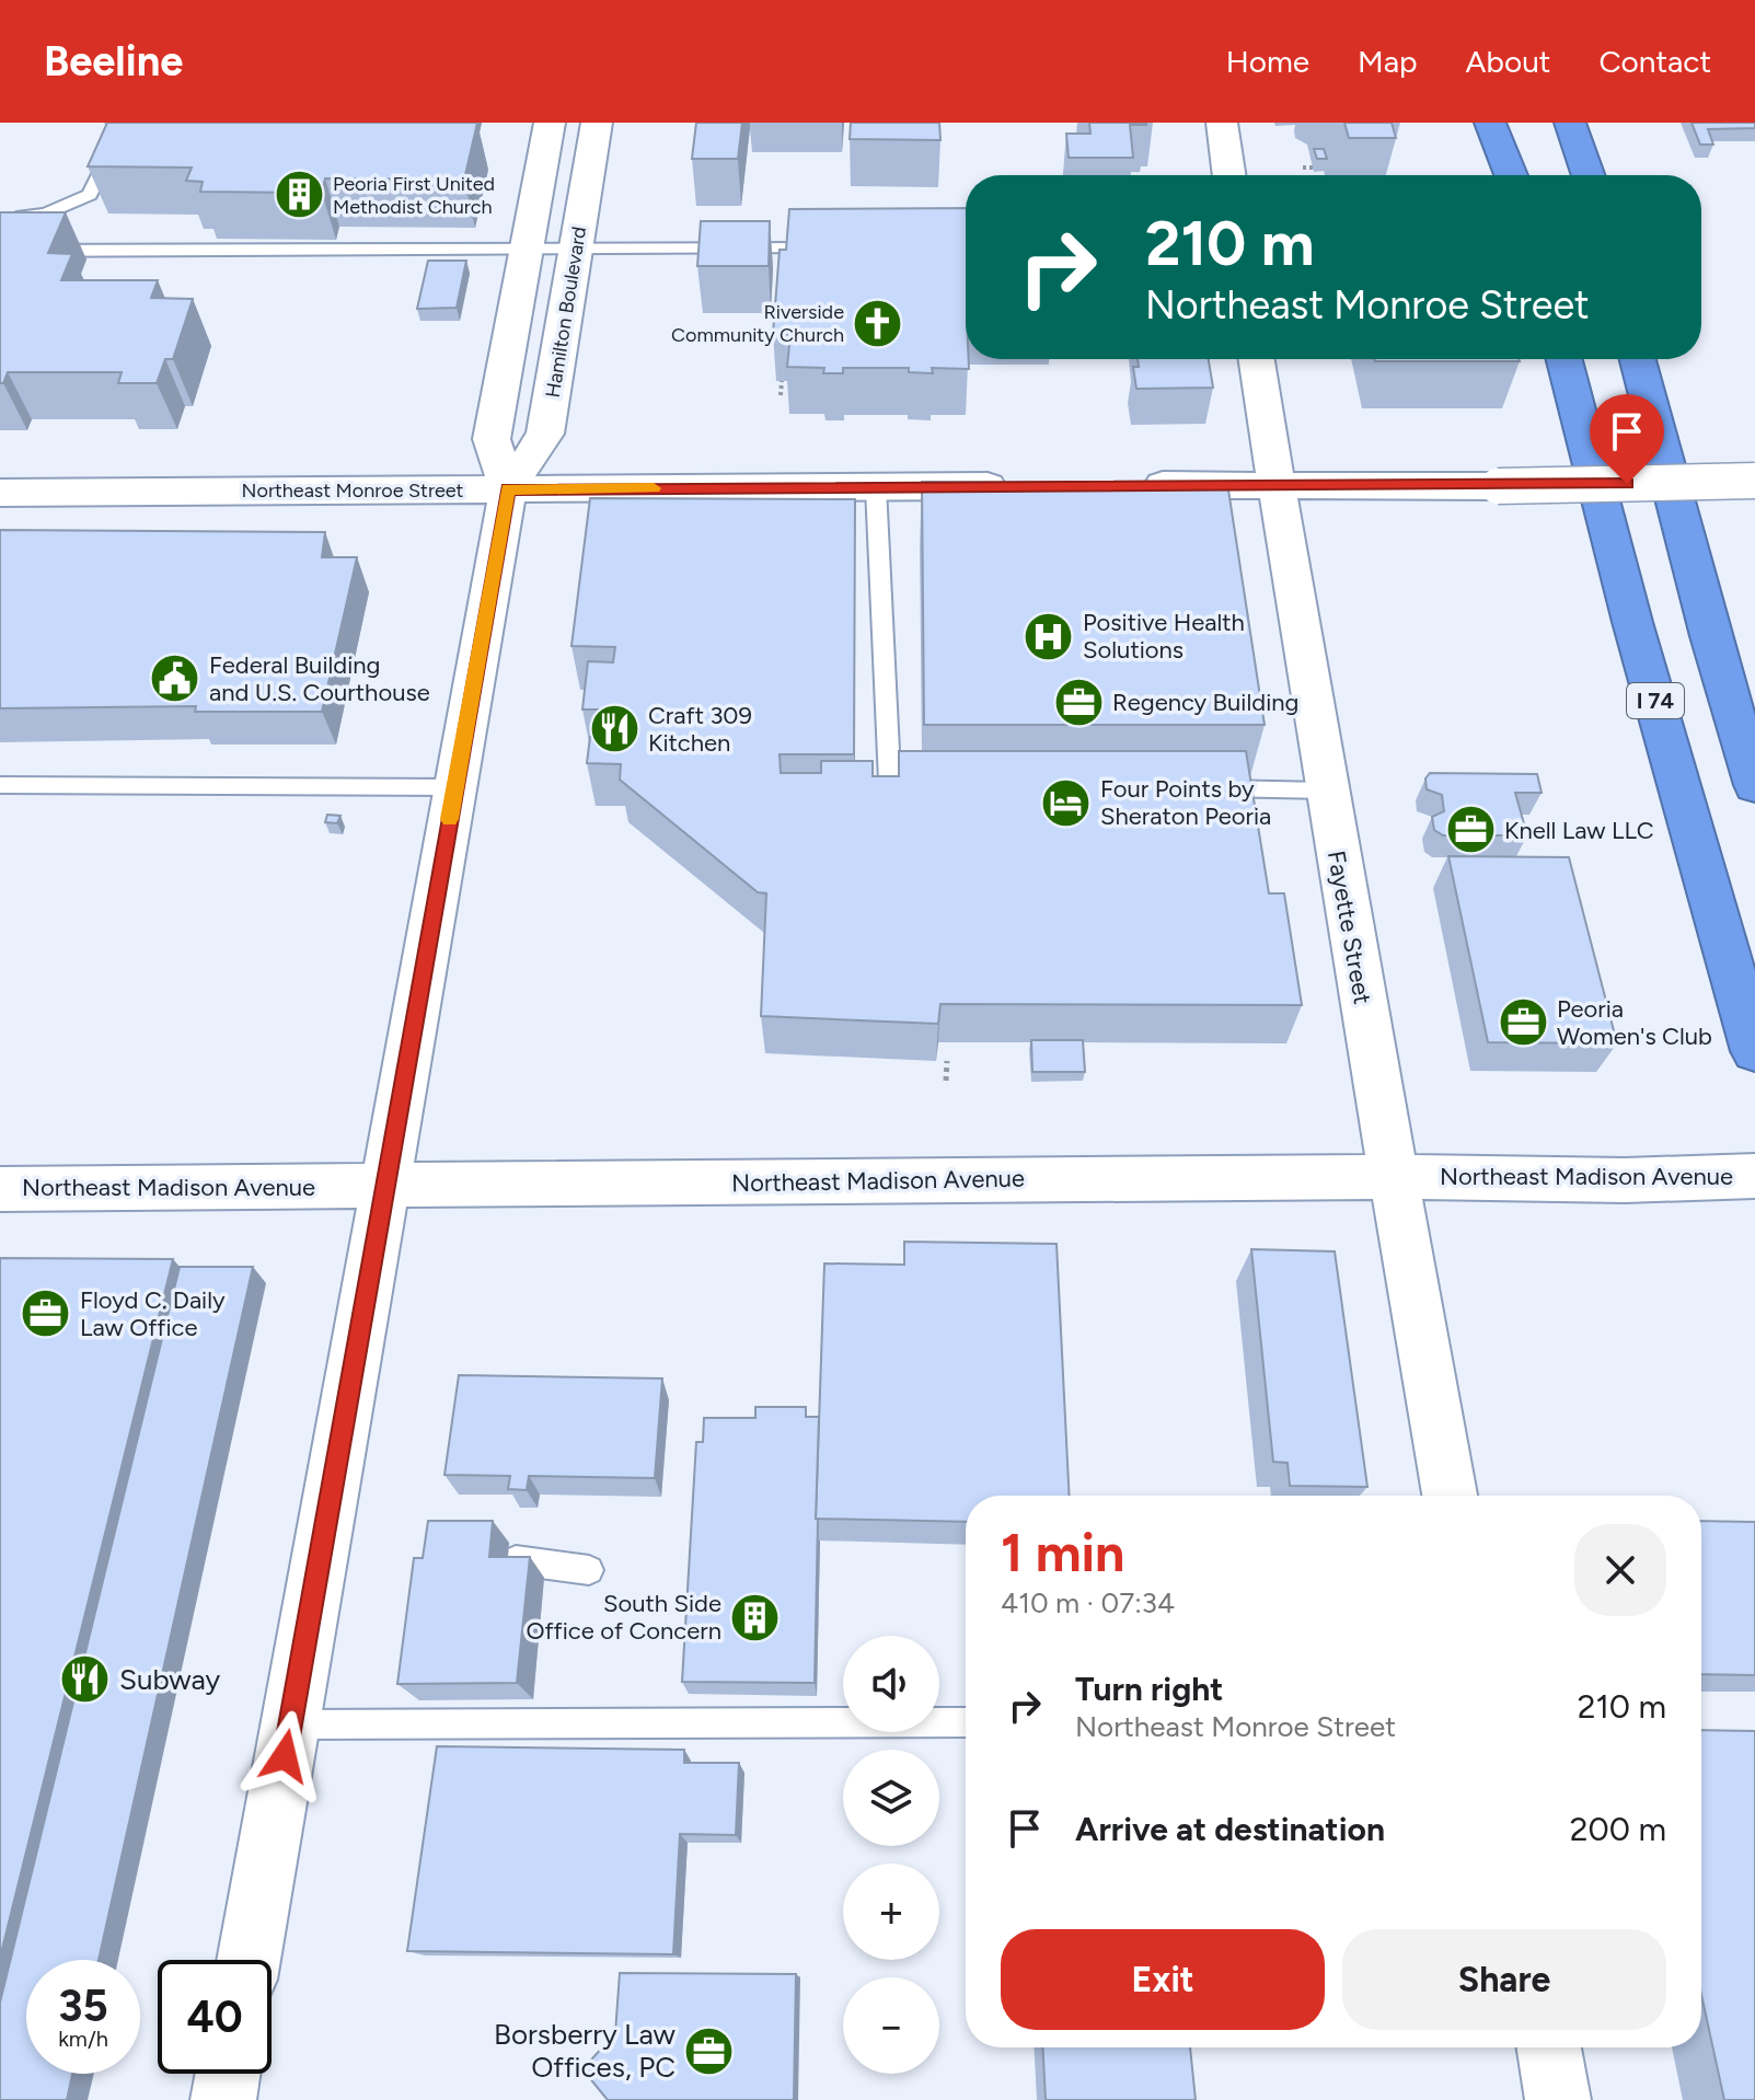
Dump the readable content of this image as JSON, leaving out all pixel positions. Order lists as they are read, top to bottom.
{
  "streets": {
    "highway": ["I 74"],
    "street": [
      "Hamilton Boulevard",
      "Northeast Monroe Street",
      "Fayette Street",
      "Northeast Madison Avenue"
    ]
  },
  "crossings": [
    ["Hamilton Boulevard", "Northeast Monroe Street"],
    ["Hamilton Boulevard", "Northeast Madison Avenue"],
    ["Fayette Street", "Northeast Madison Avenue"]
  ],
  "places": {
    "building": ["Peoria First United Methodist Church", "South Side Office of Concern"],
    "church": ["Riverside Community Church"],
    "hospital": ["Positive Health Solutions"],
    "public building": ["Federal Building and U.S. Courthouse"],
    "office": [
      "Regency Building",
      "Knell Law LLC",
      "Peoria Women's Club",
      "Floyd C. Daily Law Office",
      "Borsberry Law Offices, PC"
    ],
    "restaurant": ["Craft 309 Kitchen", "Subway"],
    "hotel": ["Four Points by Sheraton Peoria"]
  },
  "page": {
    "header": "Beeline",
    "nav": [
      "Home",
      "Map",
      "About",
      "Contact"
    ],
    "turn": ["210 m", "Northeast Monroe Street"],
    "heading": ["1 min", "410 m · 07:34"],
    "map_buttons": ["+", "−"],
    "list": [
      {
        "name": "Turn right",
        "note": "Northeast Monroe Street",
        "value": "210 m"
      },
      {
        "name": "Arrive at destination",
        "value": "200 m"
      }
    ],
    "buttons": ["Exit", "Share"],
    "speed": "35 km/h",
    "limit": "40"
  }
}
